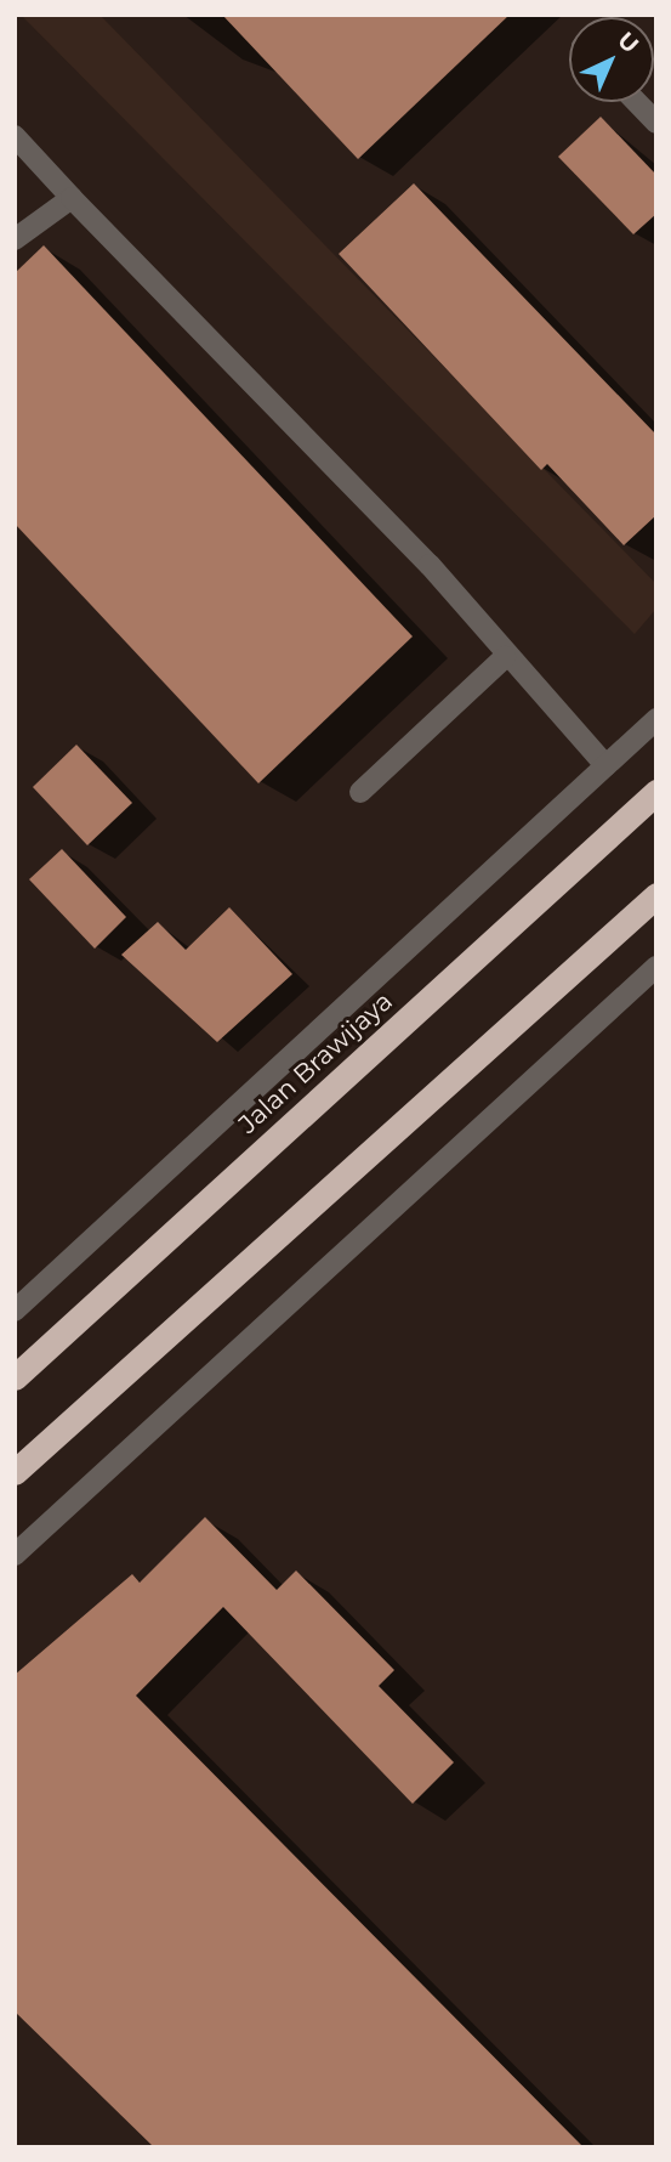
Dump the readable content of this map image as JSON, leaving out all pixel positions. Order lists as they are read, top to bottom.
{
  "streets": {
    "highway": ["Jalan Brawijaya"]
  },
  "north": "top right"
}
